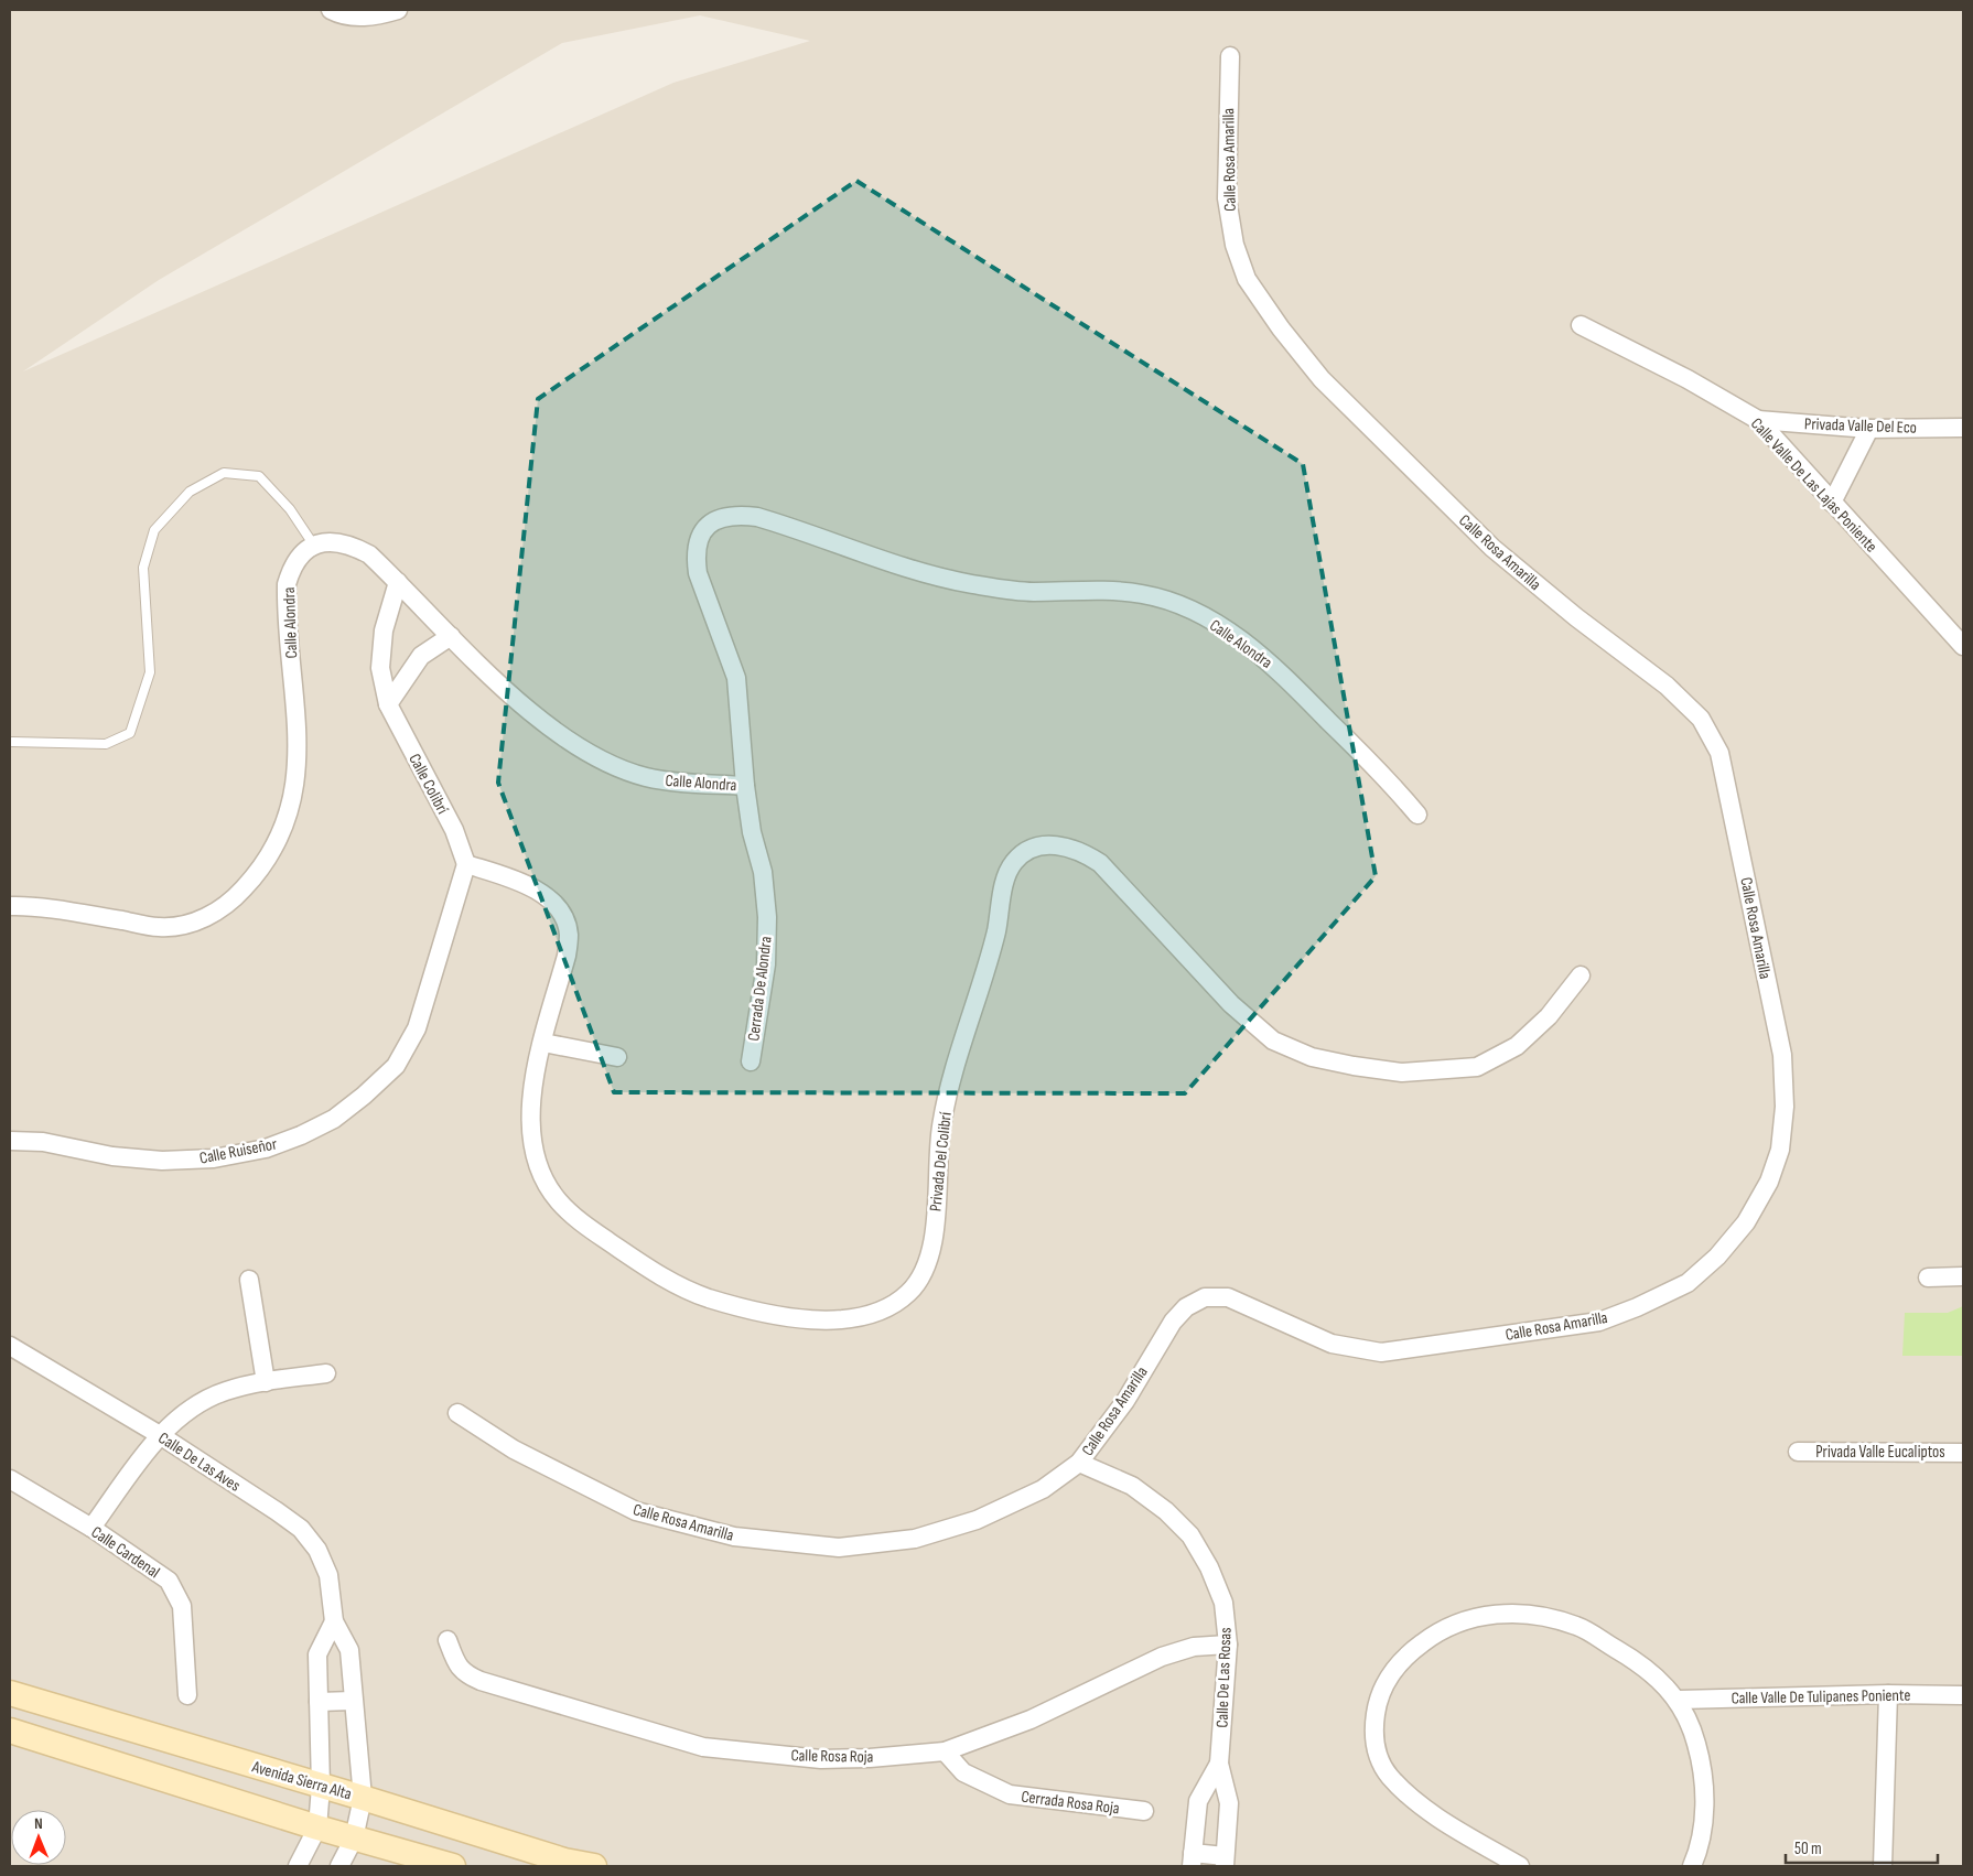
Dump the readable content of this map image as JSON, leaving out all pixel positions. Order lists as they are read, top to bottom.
{
  "streets": {
    "street": [
      "Calle Rosa Amarilla",
      "Privada Valle Del Eco",
      "Calle Valle De Las Lajas Poniente",
      "Calle Alondra",
      "Calle Colibrí",
      "Cerrada De Alondra",
      "Calle Ruiseñor",
      "Privada Del Colibrí",
      "Privada Valle Eucaliptos",
      "Calle De Las Aves",
      "Calle Cardenal",
      "Calle De Las Rosas",
      "Calle Valle De Tulipanes Poniente",
      "Calle Rosa Roja",
      "Avenida Sierra Alta",
      "Cerrada Rosa Roja"
    ]
  },
  "crossings": [
    ["Calle Rosa Amarilla", "Calle De Las Rosas"],
    ["Privada Valle Del Eco", "Calle Valle De Las Lajas Poniente"],
    ["Calle Alondra", "Calle Colibrí"],
    ["Calle Alondra", "Cerrada De Alondra"],
    ["Calle Colibrí", "Calle Ruiseñor"],
    ["Calle Colibrí", "Privada Del Colibrí"],
    ["Calle Ruiseñor", "Privada Del Colibrí"],
    ["Calle De Las Aves", "Avenida Sierra Alta"],
    ["Calle De Las Rosas", "Calle Rosa Roja"],
    ["Calle Rosa Roja", "Cerrada Rosa Roja"]
  ],
  "scale_bar": "50 m",
  "north": "top"
}
